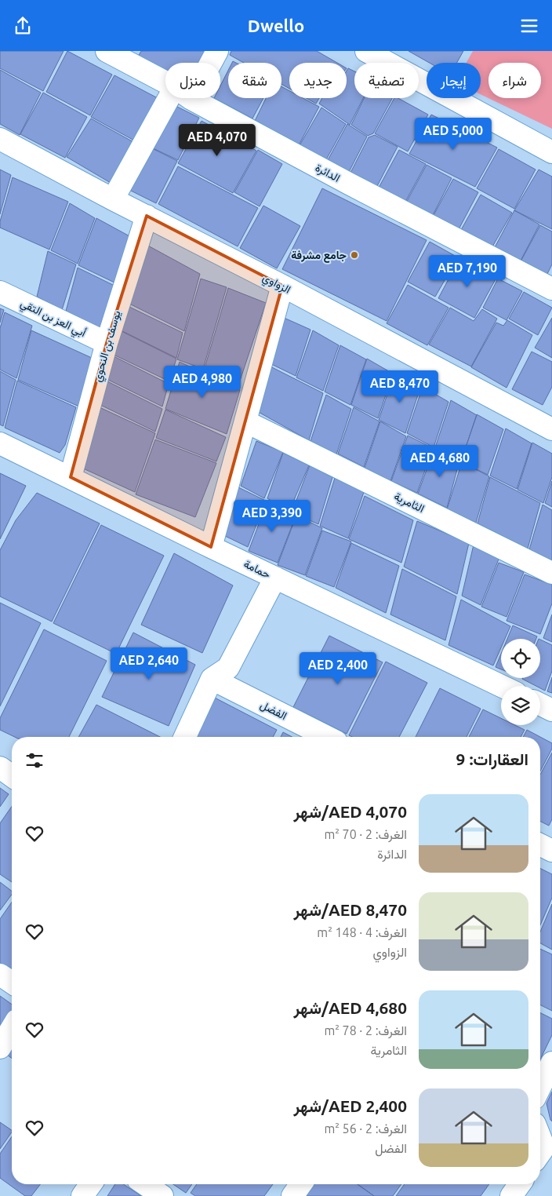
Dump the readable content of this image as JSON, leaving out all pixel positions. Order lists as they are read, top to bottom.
{
  "streets": {
    "street": [
      "الدائرة",
      "الزواوي",
      "أبي العز بن التقي",
      "يوسف بن النحوي",
      "الثامرية",
      "حمامة",
      "الفضل"
    ]
  },
  "crossings": [
    ["الزواوي", "يوسف بن النحوي"],
    ["أبي العز بن التقي", "يوسف بن النحوي"],
    ["يوسف بن النحوي", "حمامة"]
  ],
  "places": ["جامع مشرفة"],
  "page": {
    "header": "Dwello",
    "chip": [
      "شراء",
      "إيجار",
      "تصفية",
      "جديد",
      "شقة",
      "منزل"
    ],
    "price": [
      "AED 5,000",
      "AED 4,070",
      "AED 7,190",
      "AED 4,980",
      "AED 8,470",
      "AED 4,680",
      "AED 3,390",
      "AED 2,640",
      "AED 2,400"
    ],
    "heading": "العقارات: 9",
    "list": [
      {
        "name": "AED 4,070/شهر",
        "note": "الغرف: 2 · 70 m² · الدائرة"
      },
      {
        "name": "AED 8,470/شهر",
        "note": "الغرف: 4 · 148 m² · الزواوي"
      },
      {
        "name": "AED 4,680/شهر",
        "note": "الغرف: 2 · 78 m² · الثامرية"
      },
      {
        "name": "AED 2,400/شهر",
        "note": "الغرف: 2 · 56 m² · الفضل"
      }
    ]
  }
}
